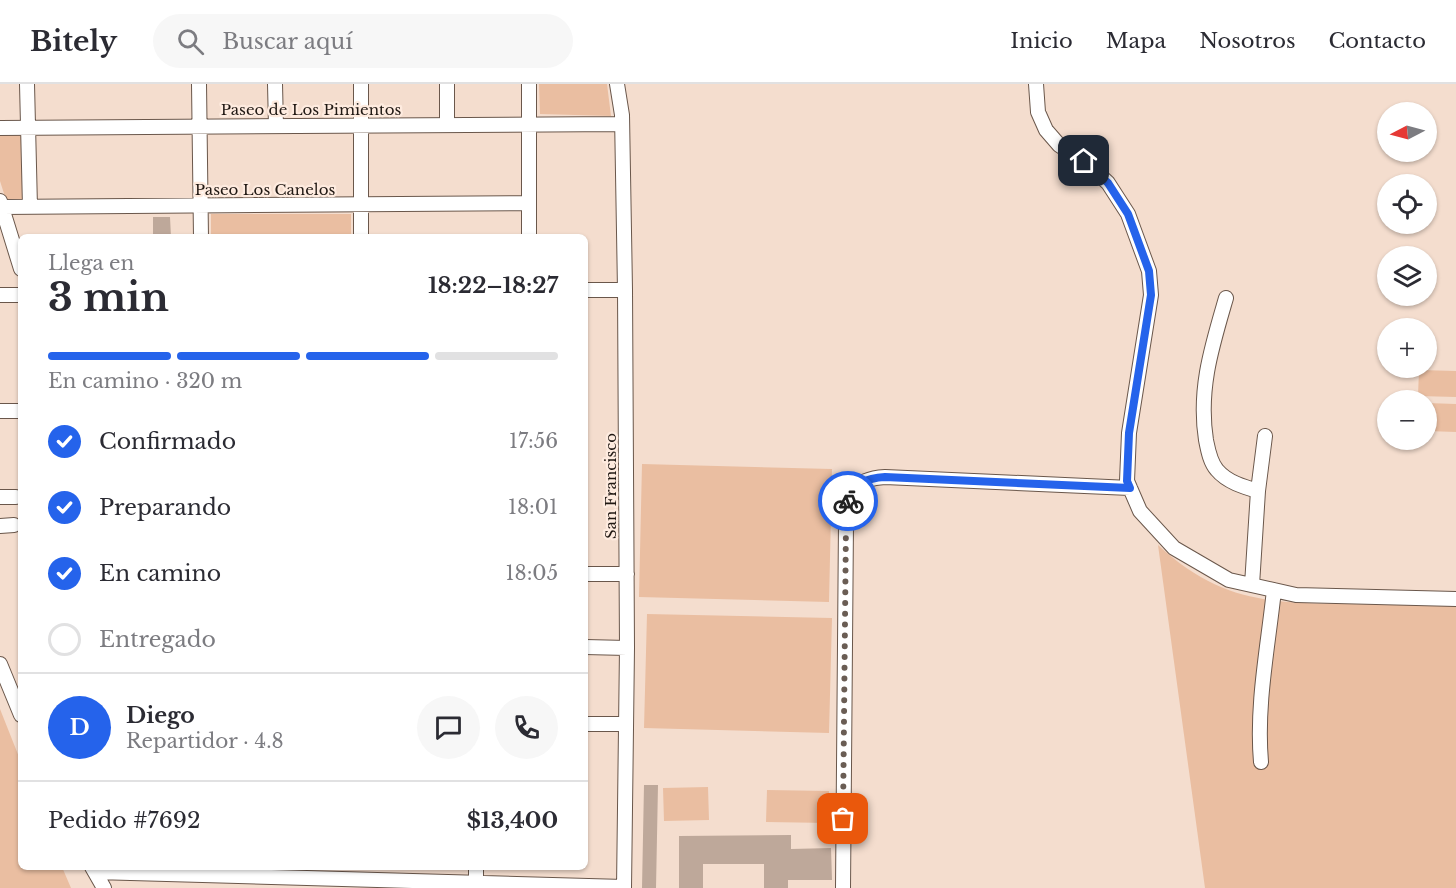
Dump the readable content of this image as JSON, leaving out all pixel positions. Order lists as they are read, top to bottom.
{
  "streets": {
    "street": ["Paseo de Los Pimientos", "Paseo Los Canelos", "San Francisco"]
  },
  "crossings": [
    ["Paseo de Los Pimientos", "San Francisco"]
  ],
  "north": "left",
  "page": {
    "header": "Bitely",
    "search": "Buscar aquí",
    "nav": [
      "Inicio",
      "Mapa",
      "Nosotros",
      "Contacto"
    ],
    "map_buttons": ["+", "−"],
    "heading": ["3 min", "Llega en", "18:22–18:27"],
    "panel": [
      "Diego",
      "Repartidor · 4.8",
      "Pedido #7692",
      "$13,400"
    ],
    "bar": "En camino · 320 m",
    "list": [
      ["Confirmado", "17:56"],
      ["Preparando", "18:01"],
      ["En camino", "18:05"],
      "Entregado"
    ],
    "round": "D"
  }
}
